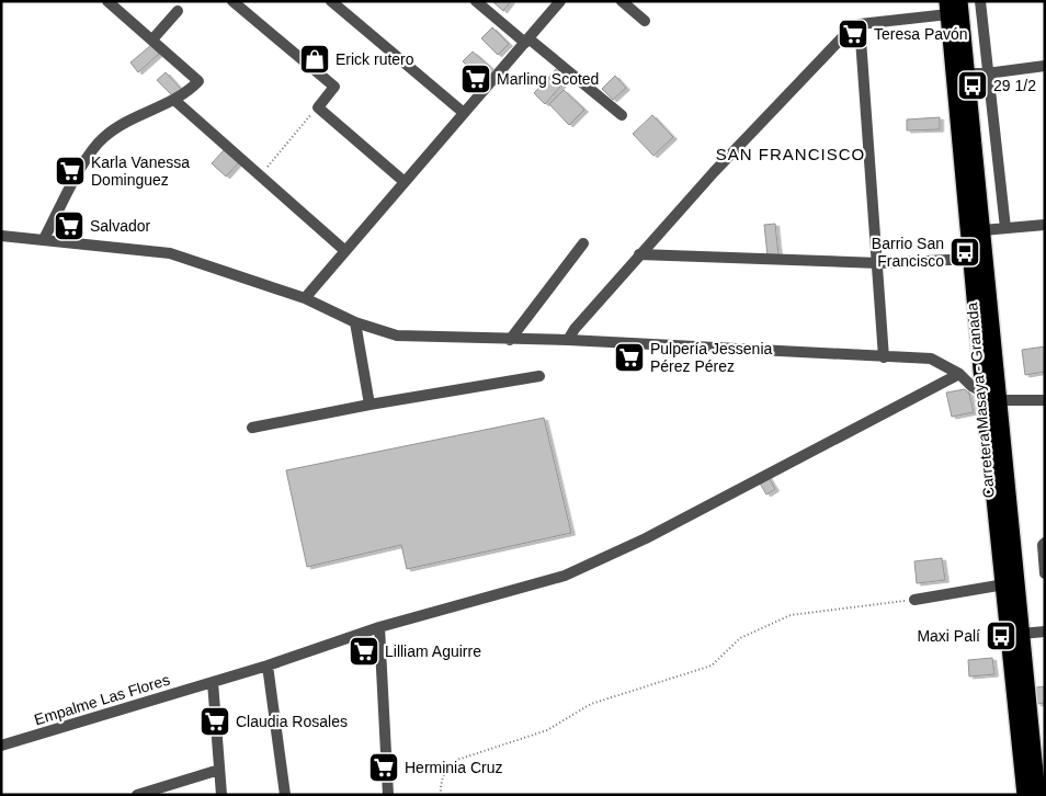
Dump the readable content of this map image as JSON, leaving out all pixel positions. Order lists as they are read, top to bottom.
{
  "streets": {
    "highway": ["Carretera Masaya - Granada"],
    "street": ["Empalme Las Flores"]
  },
  "districts": ["SAN FRANCISCO"],
  "places": {
    "supermarket": [
      "Teresa Pavón",
      "Marling Scoted",
      "Karla Vanessa Dominguez",
      "Salvador",
      "Pulpería Jessenia Pérez Pérez",
      "Lilliam Aguirre",
      "Claudia Rosales",
      "Herminia Cruz"
    ],
    "shop": ["Erick rutero"],
    "bus stop": ["29 1/2", "Barrio San Francisco", "Maxi Palí"]
  }
}
